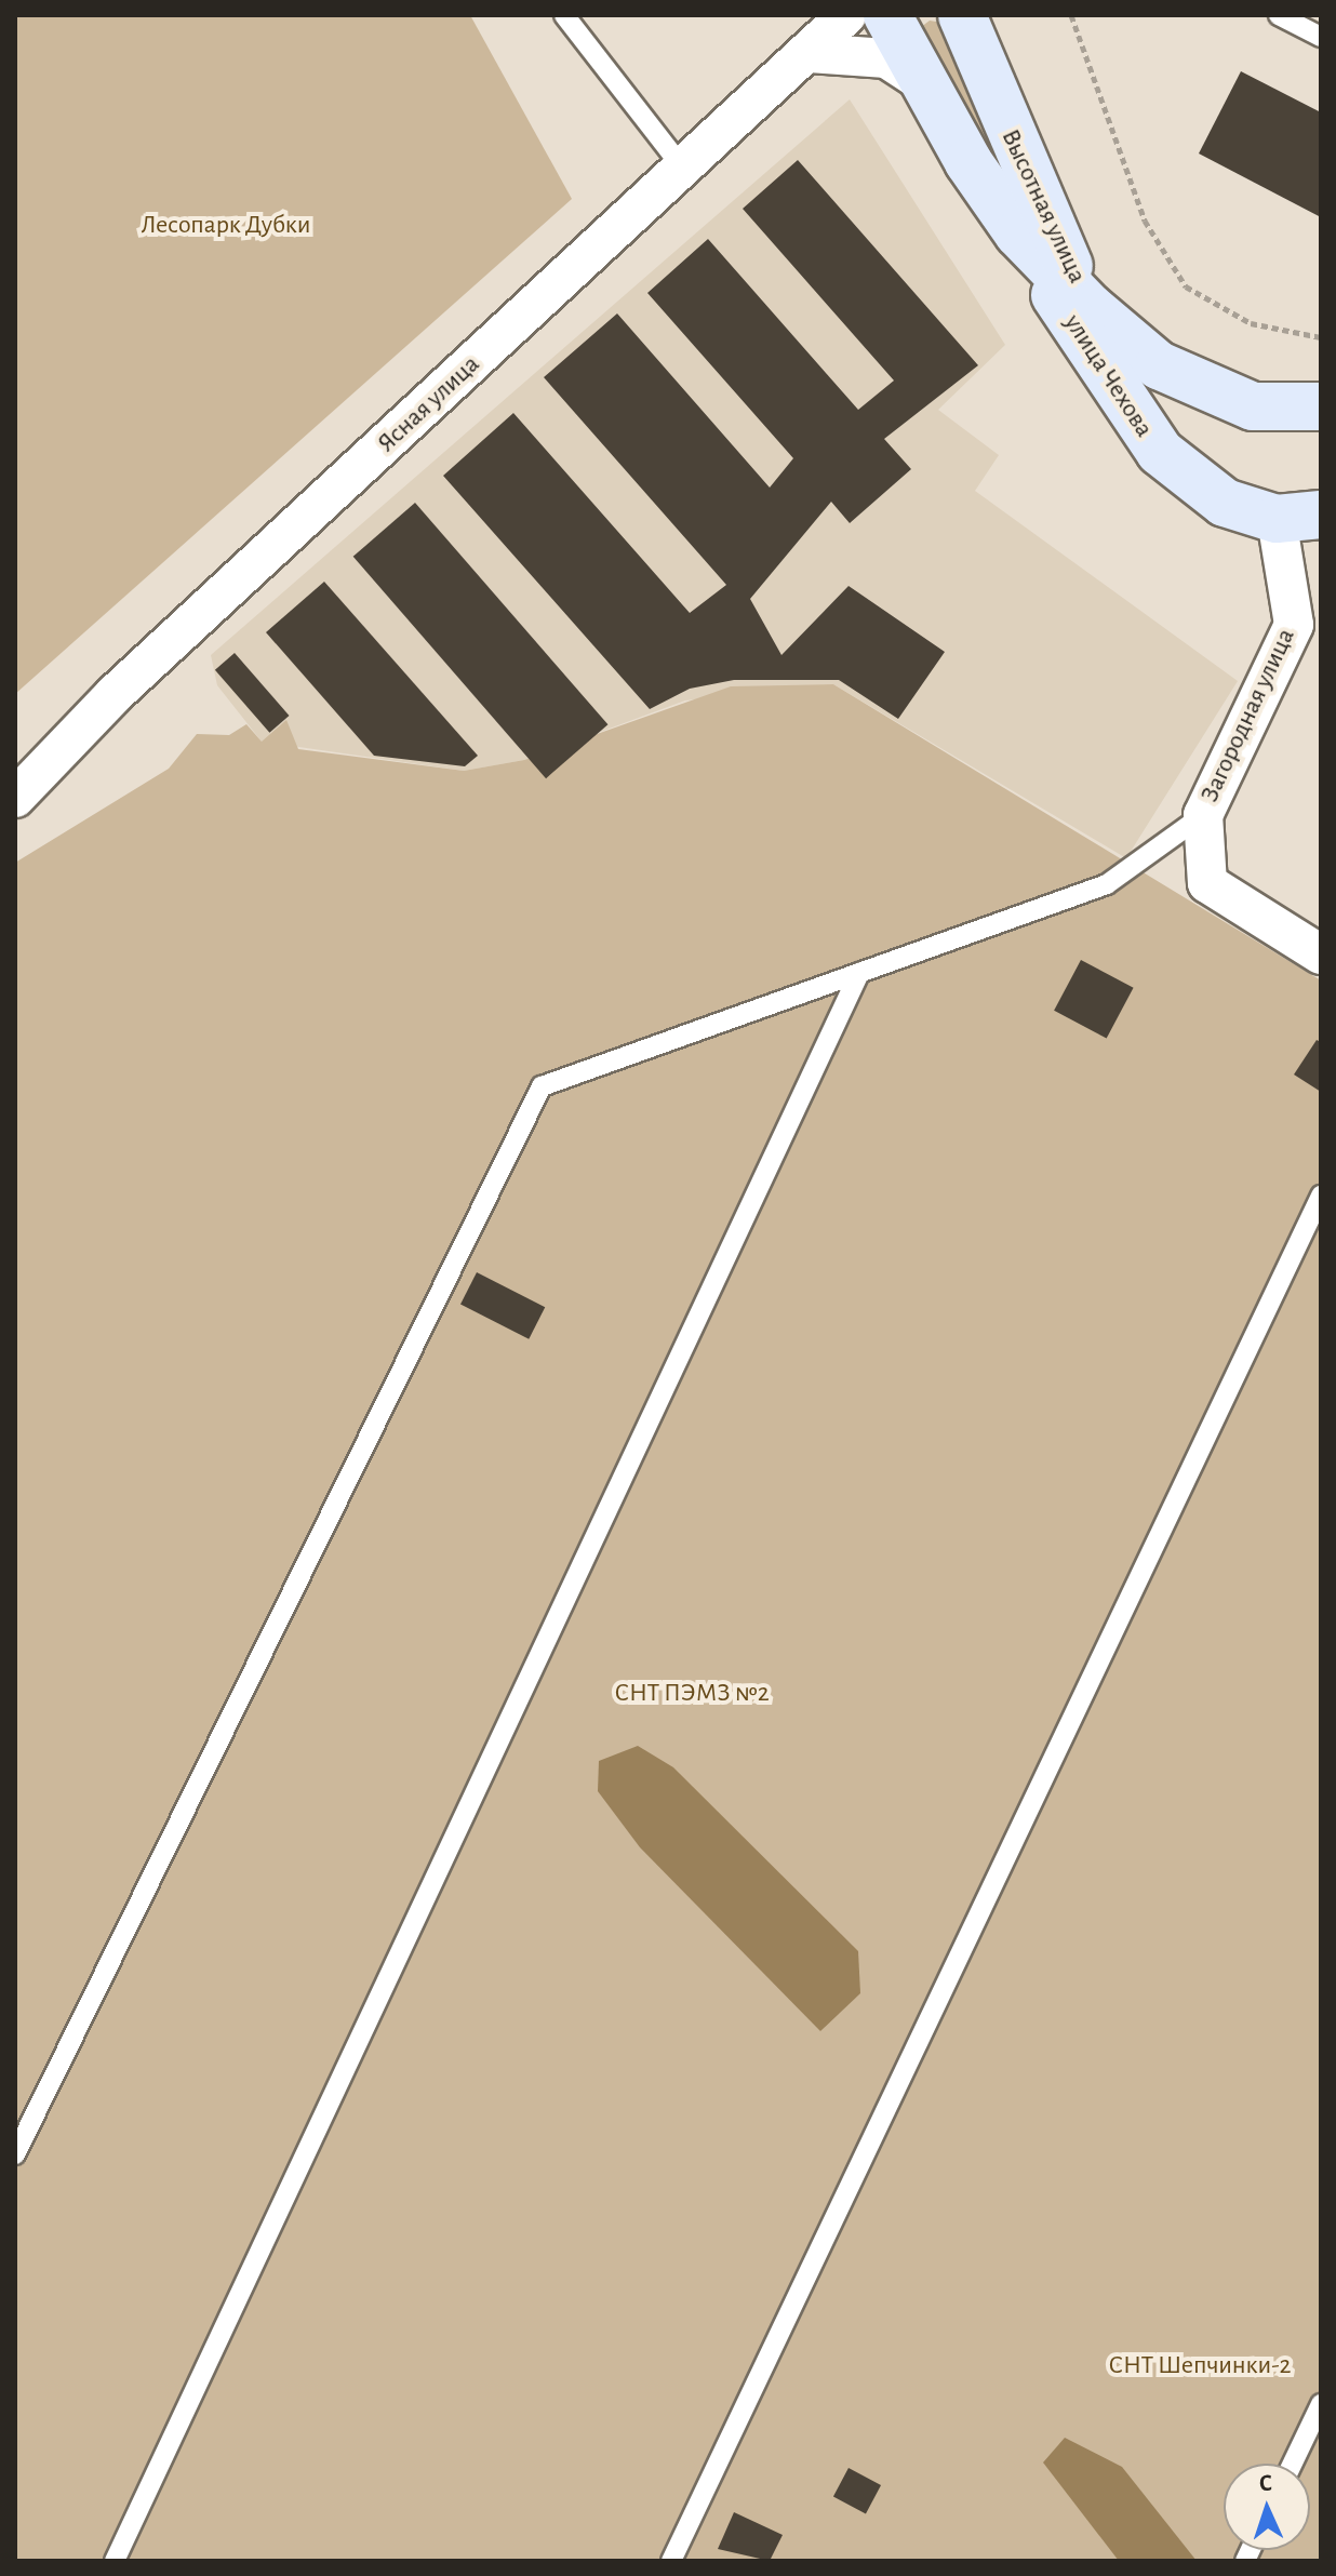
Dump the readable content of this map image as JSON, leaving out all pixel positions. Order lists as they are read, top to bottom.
{
  "streets": {
    "street": [
      "Высотная улица",
      "улица Чехова",
      "Ясная улица",
      "Загородная улица"
    ]
  },
  "crossings": [
    ["Высотная улица", "улица Чехова"],
    ["улица Чехова", "Загородная улица"]
  ],
  "parks": ["Лесопарк Дубки", "СНТ ПЭМЗ №2", "СНТ Шепчинки-2"],
  "north": "top"
}
